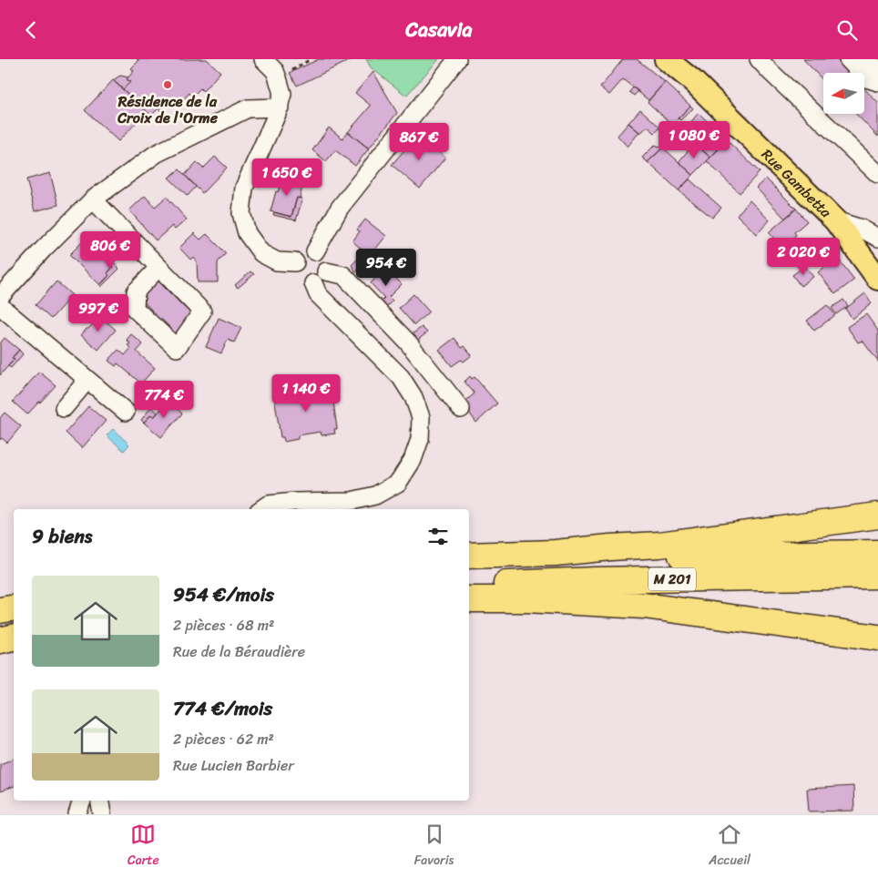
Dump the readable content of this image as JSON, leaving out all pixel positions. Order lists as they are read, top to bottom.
{
  "streets": {
    "highway": ["M 201"],
    "main road": ["Rue Gambetta"]
  },
  "places": ["Résidence de la Croix de l'Orme"],
  "north": "left",
  "page": {
    "header": "Casavia",
    "price": [
      "1 080 €",
      "867 €",
      "1 650 €",
      "806 €",
      "2 020 €",
      "954 €",
      "997 €",
      "1 140 €",
      "774 €"
    ],
    "heading": "9 biens",
    "list": [
      {
        "name": "954 €/mois",
        "note": "2 pièces · 68 m² · Rue de la Béraudière"
      },
      {
        "name": "774 €/mois",
        "note": "2 pièces · 62 m² · Rue Lucien Barbier"
      }
    ],
    "tabs": ["Carte", "Favoris", "Accueil"]
  }
}
